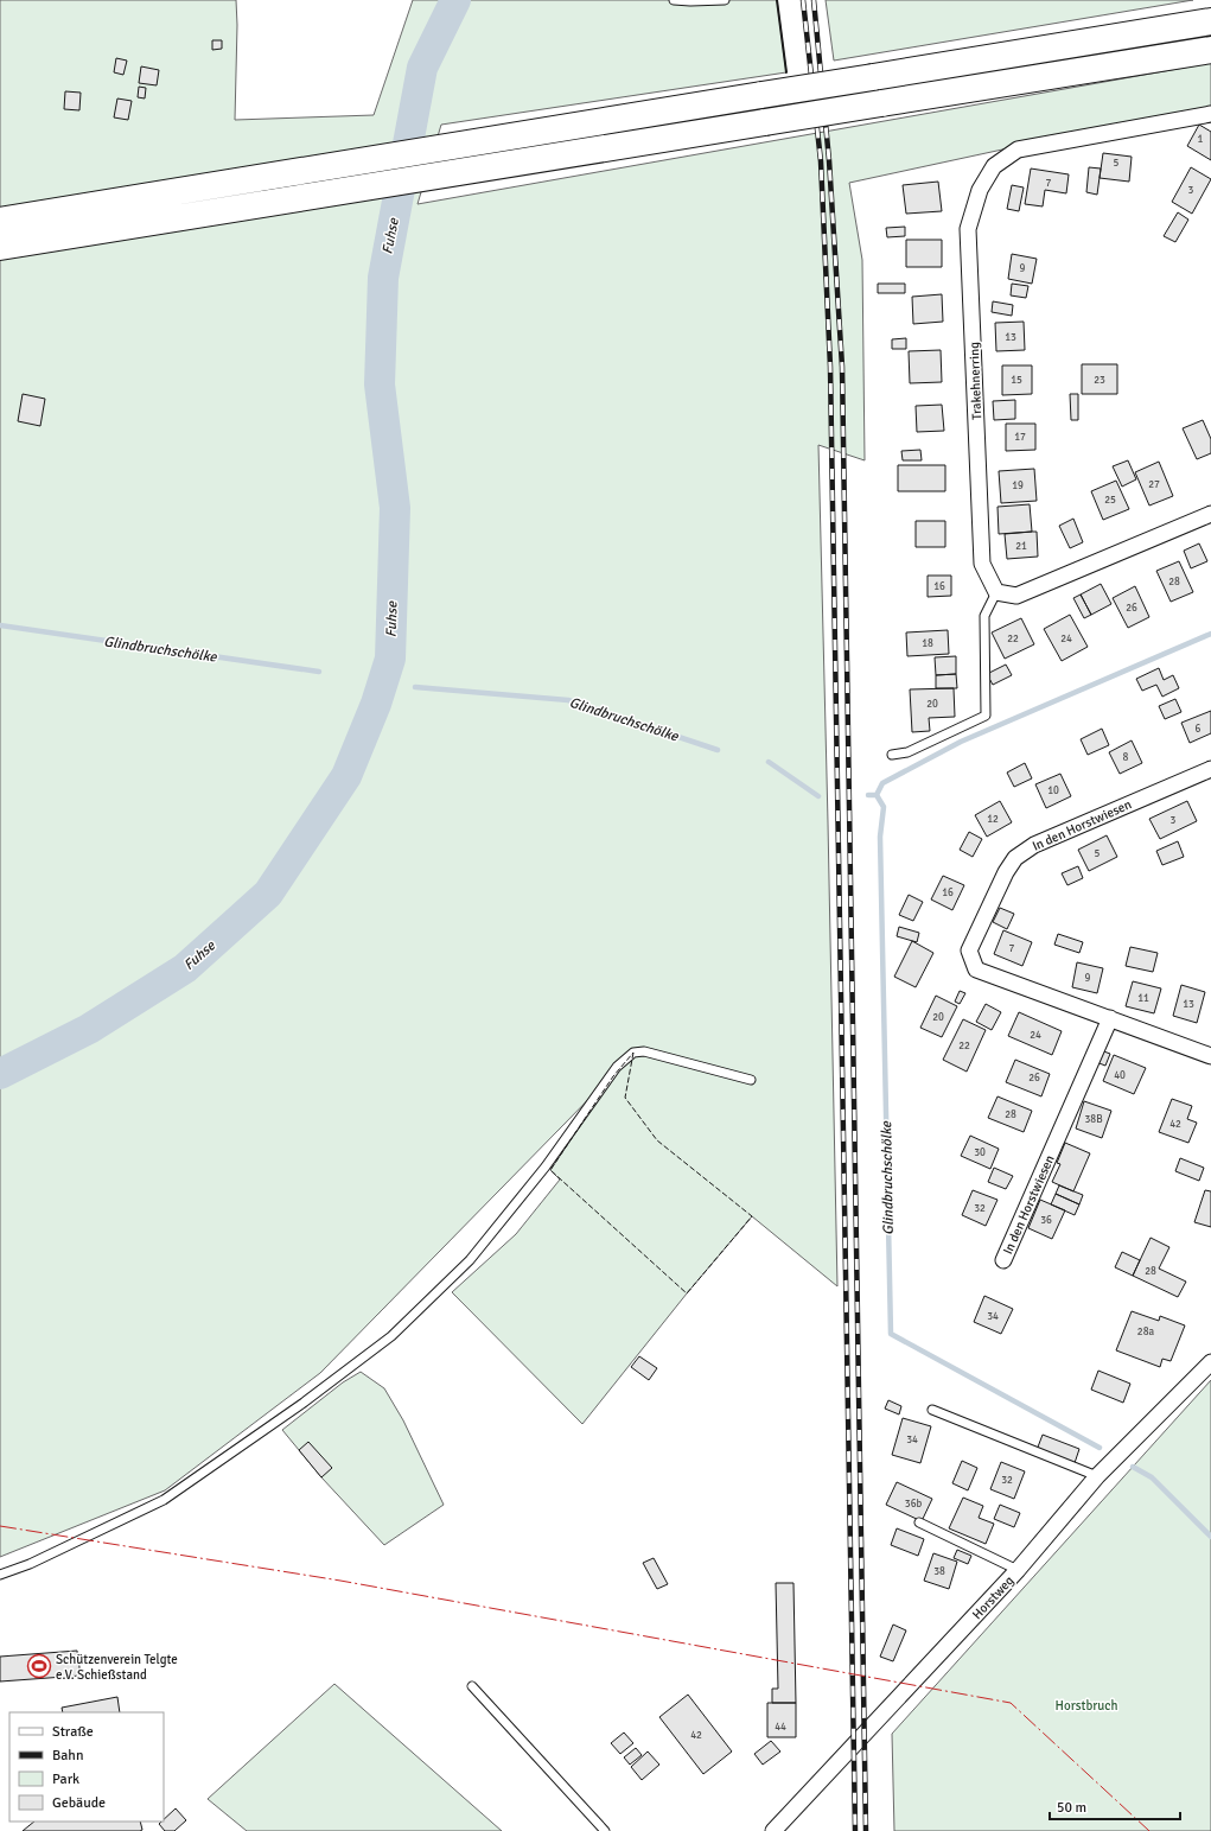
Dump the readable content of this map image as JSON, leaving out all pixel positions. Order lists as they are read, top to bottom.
{
  "streets": {
    "street": ["Trakehnerring", "In den Horstwiesen", "Horstweg"]
  },
  "water": ["Fuhse", "Glindbruchschölke"],
  "parks": ["Horstbruch"],
  "places": {
    "sports": ["Schützenverein Telgte e.V. Schießstand"]
  },
  "house_numbers": [
    "1",
    "5",
    "7",
    "3",
    "9",
    "13",
    "15",
    "23",
    "17",
    "27",
    "19",
    "25",
    "21",
    "28",
    "16",
    "26",
    "22",
    "24",
    "18",
    "20",
    "6",
    "8",
    "10",
    "12",
    "3",
    "5",
    "16",
    "7",
    "9",
    "11",
    "13",
    "20",
    "24",
    "22",
    "40",
    "26",
    "28",
    "38B",
    "42",
    "30",
    "32",
    "36",
    "28",
    "34",
    "28a",
    "34",
    "32",
    "36b",
    "38",
    "44",
    "42"
  ],
  "legend": [
    "Straße",
    "Bahn",
    "Park",
    "Gebäude"
  ],
  "scale_bar": "50 m"
}
